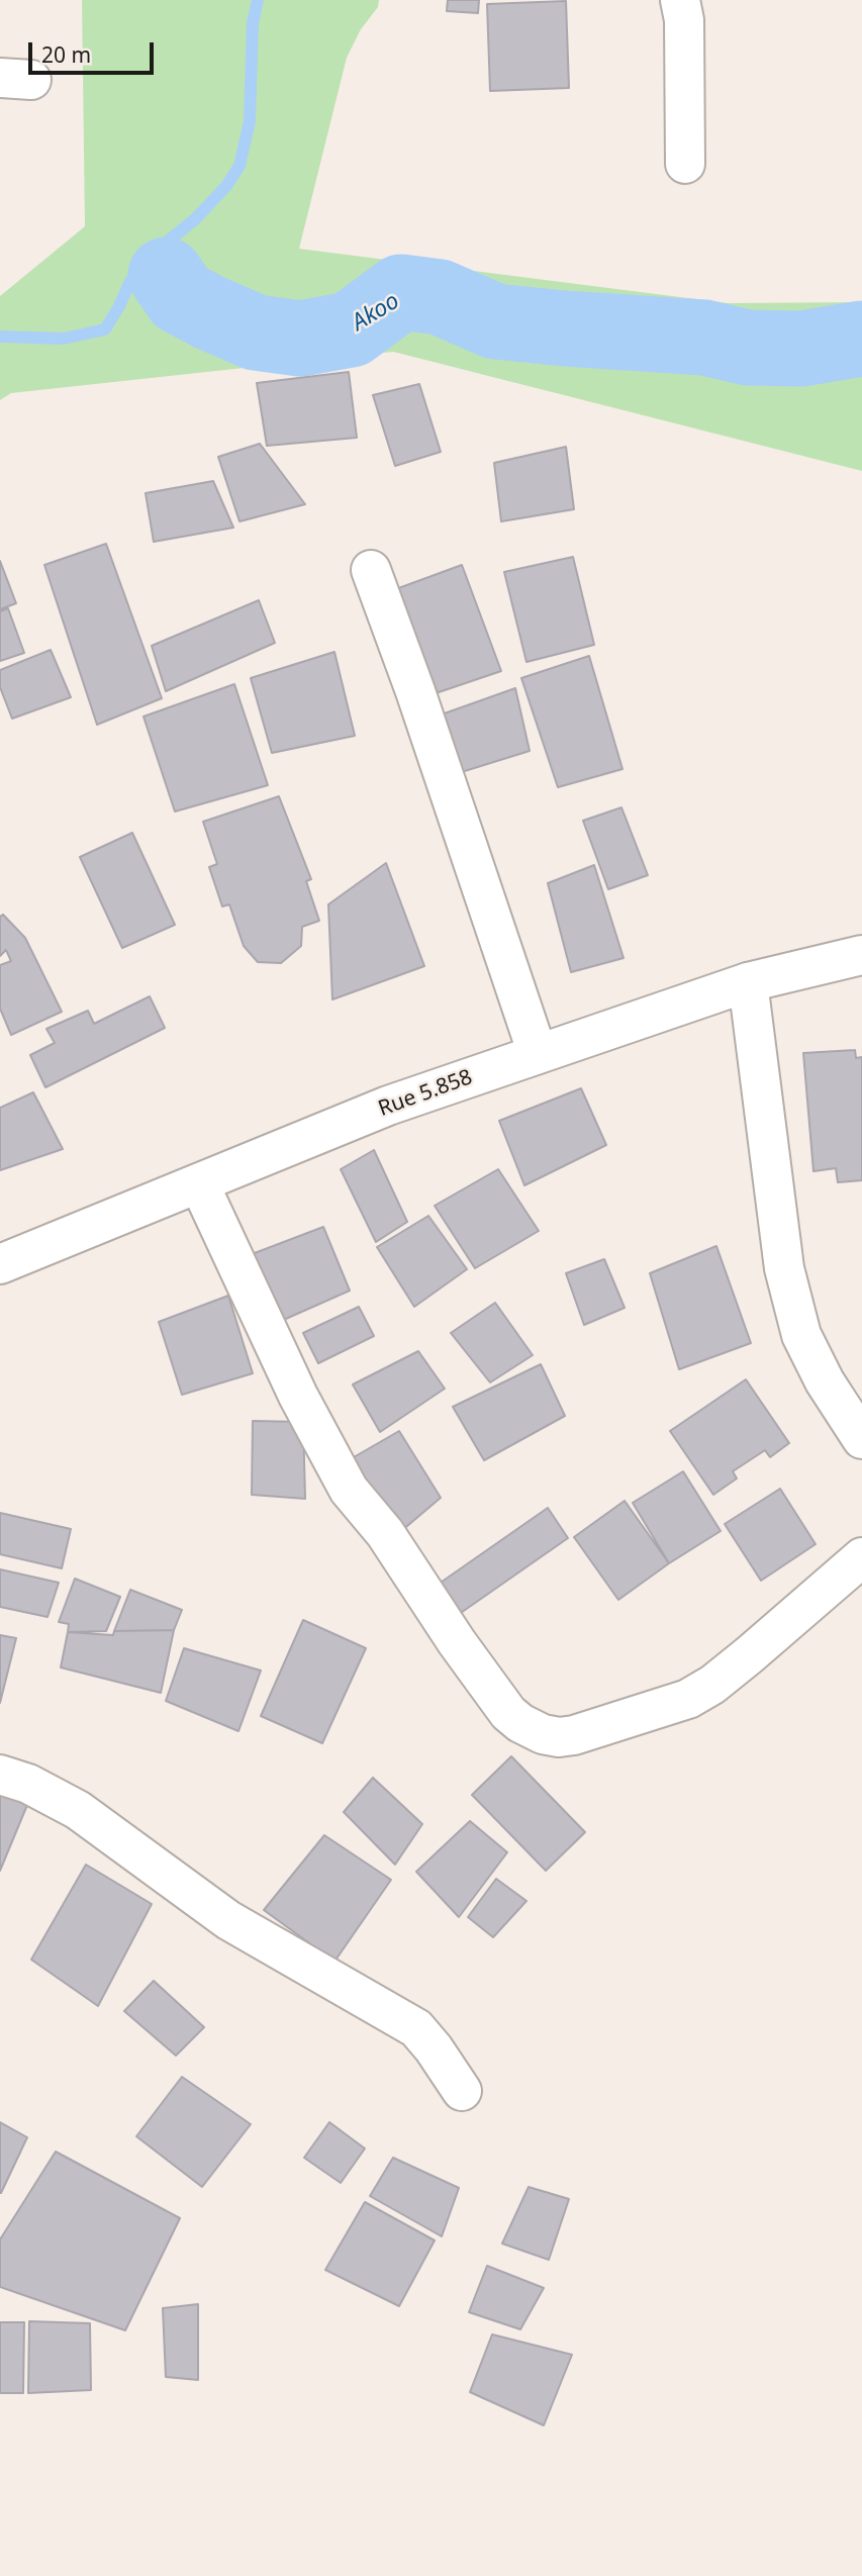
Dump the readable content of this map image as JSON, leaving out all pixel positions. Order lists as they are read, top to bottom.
{
  "streets": {
    "street": ["Rue 5.858"]
  },
  "water": ["Akoo"],
  "scale_bar": "20 m"
}
